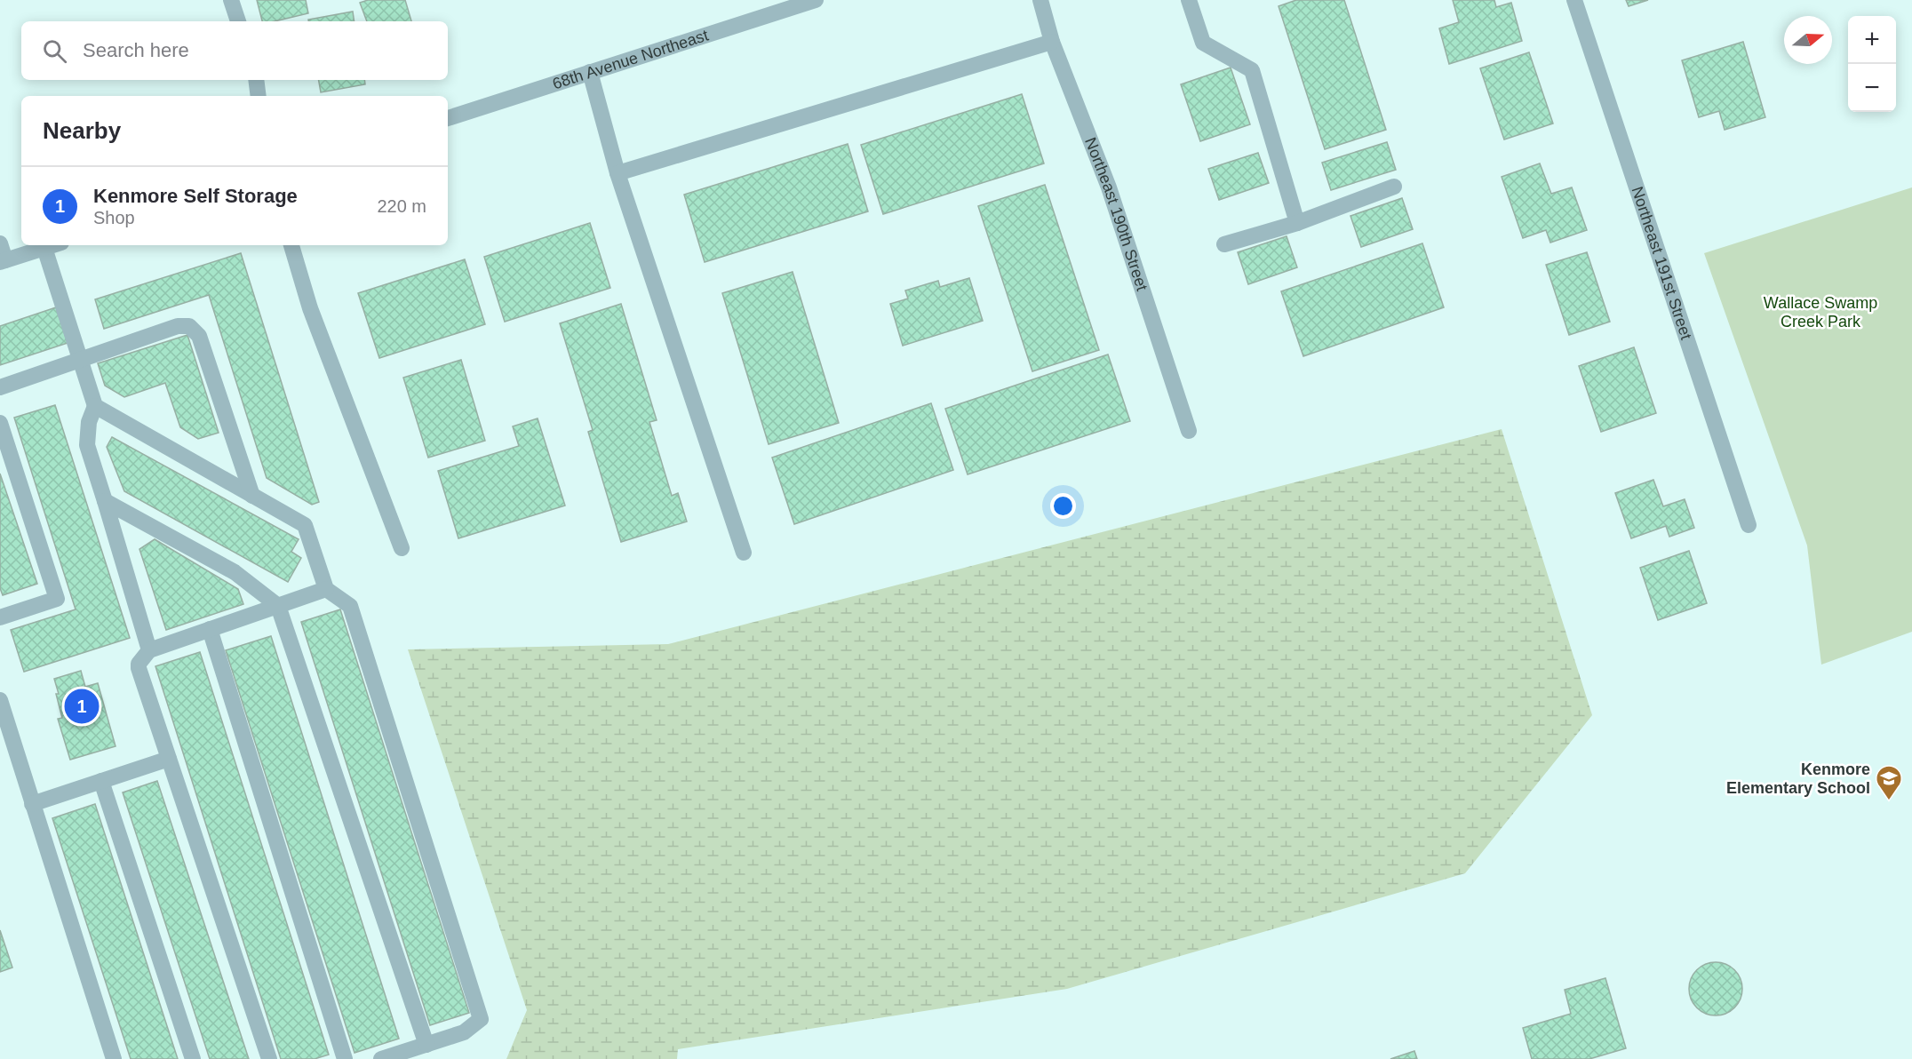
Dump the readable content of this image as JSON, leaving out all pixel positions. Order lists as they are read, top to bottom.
{
  "streets": {
    "street": ["68th Avenue Northeast", "Northeast 190th Street", "Northeast 191st Street"]
  },
  "parks": ["Wallace Swamp Creek Park"],
  "places": {
    "school or university": ["Kenmore Elementary School"]
  },
  "north": "right",
  "page": {
    "map_buttons": ["+", "−"],
    "search": "Search here",
    "heading": "Nearby",
    "list": [
      {
        "mark": "1",
        "name": "Kenmore Self Storage",
        "note": "Shop",
        "value": "220 m"
      }
    ],
    "pins": "1"
  }
}
